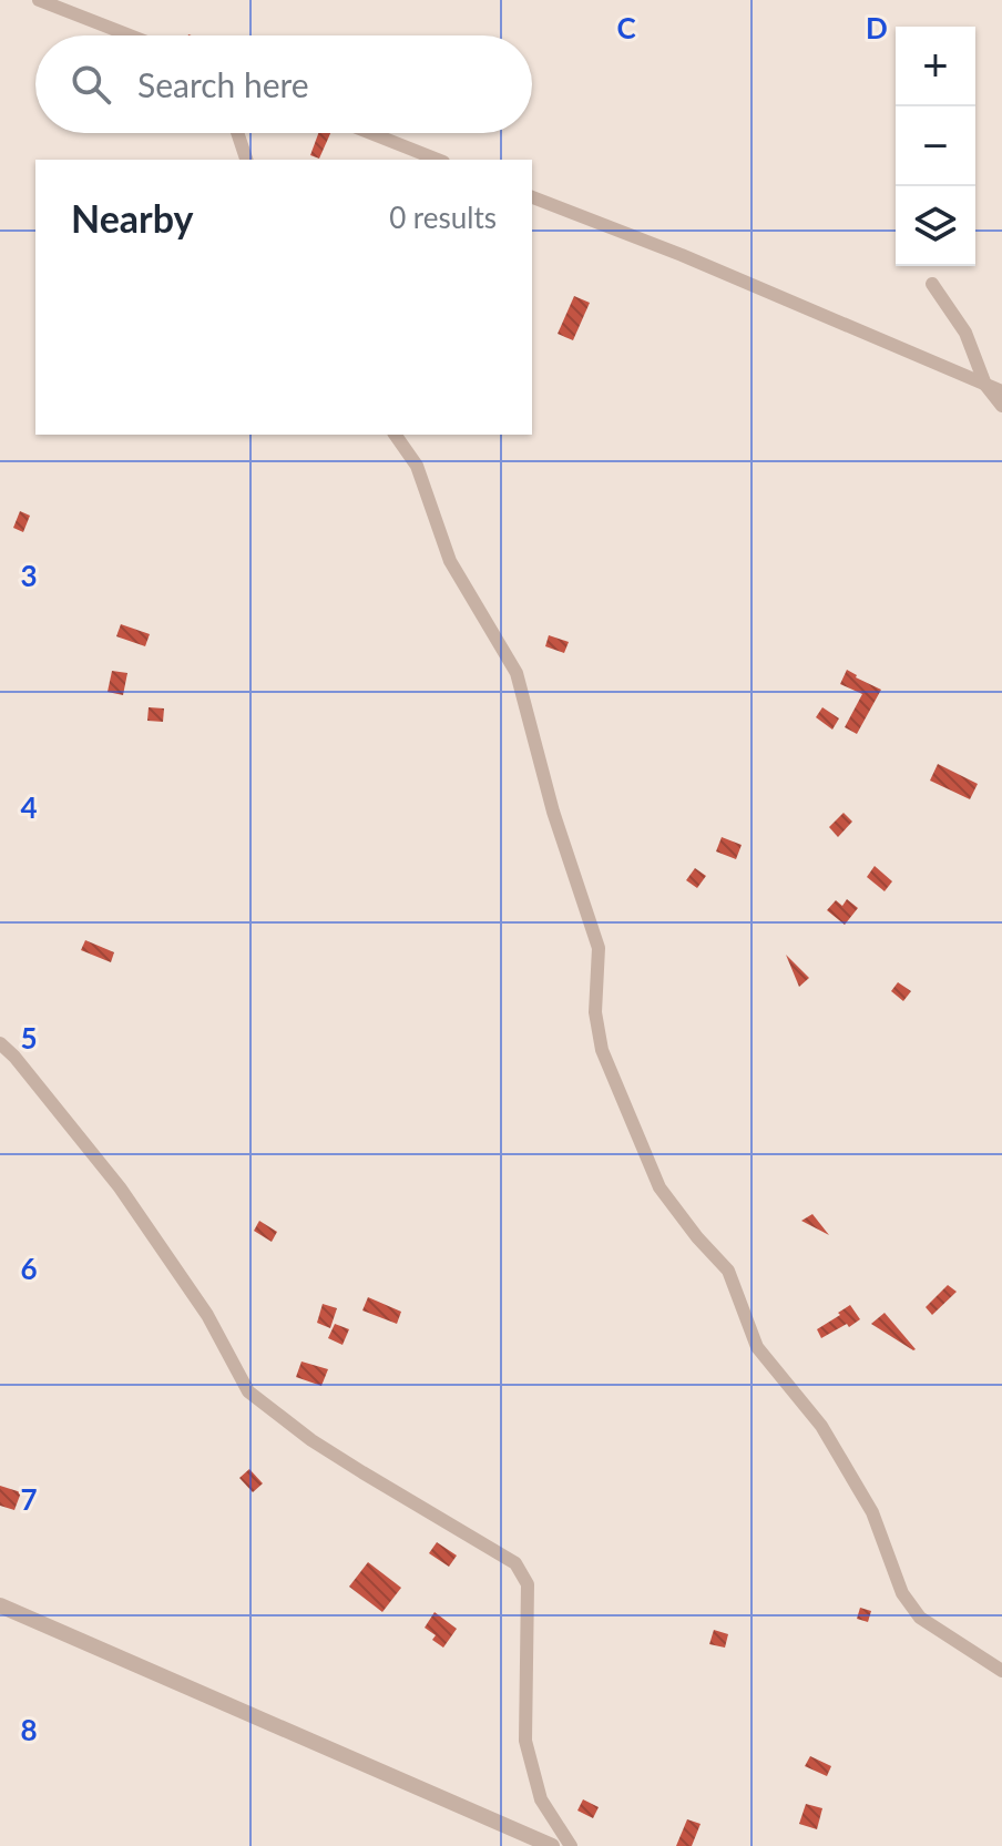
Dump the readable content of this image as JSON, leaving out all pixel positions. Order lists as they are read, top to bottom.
{
  "page": {
    "map_buttons": ["+", "−"],
    "search": "Search here",
    "heading": ["Nearby", "0 results"]
  },
  "grid": {
    "columns": ["C", "D"],
    "rows": [
      "3",
      "4",
      "5",
      "6",
      "7",
      "8"
    ]
  }
}
